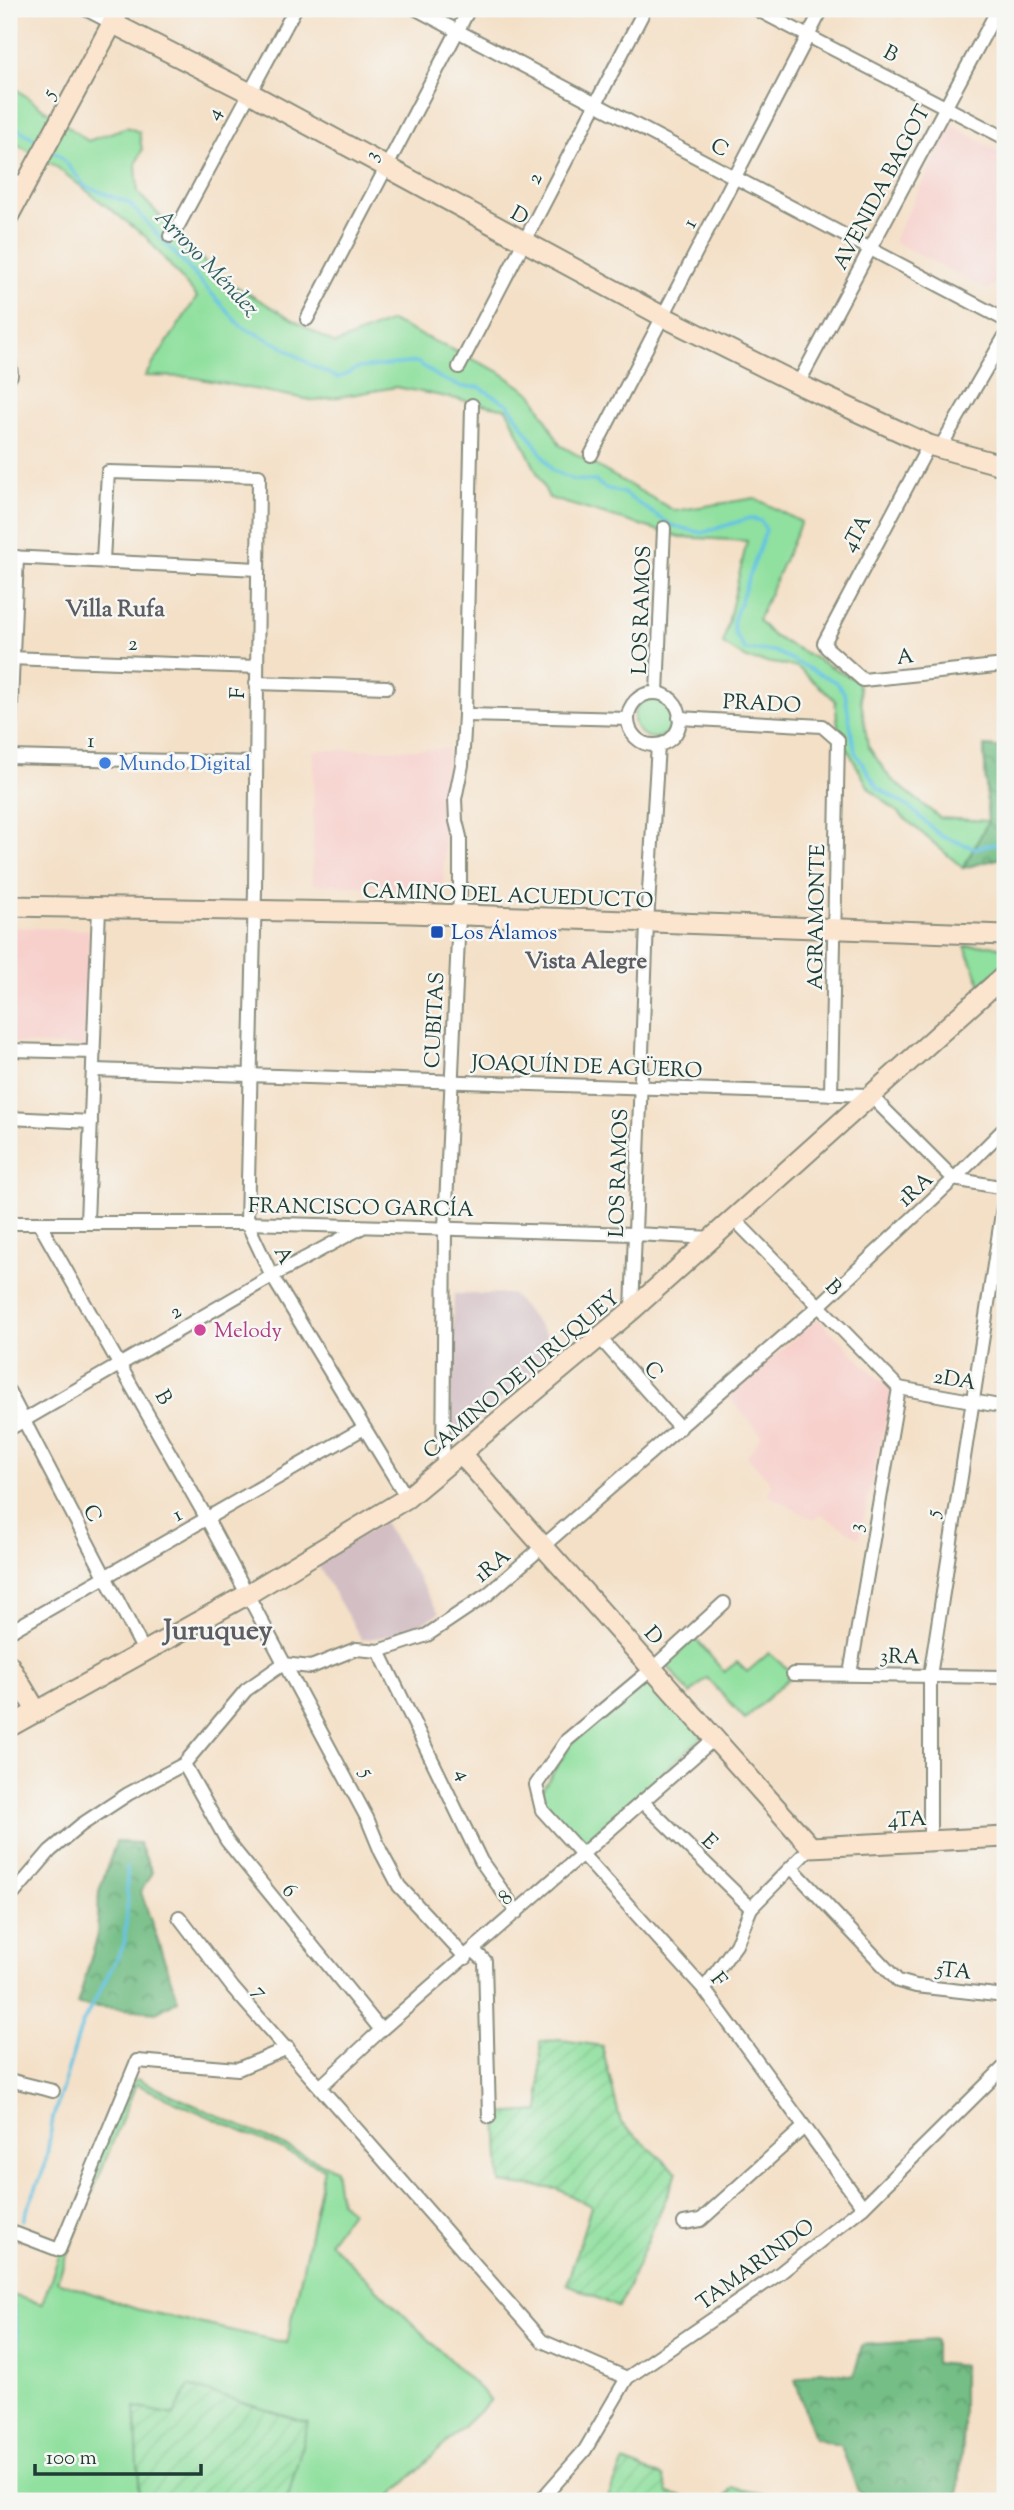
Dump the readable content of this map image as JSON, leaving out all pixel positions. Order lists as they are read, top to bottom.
{
  "streets": {
    "street": [
      "B",
      "5",
      "4",
      "C",
      "3",
      "2",
      "AVENIDA BAGOT",
      "D",
      "1",
      "4TA",
      "LOS RAMOS",
      "A",
      "F",
      "PRADO",
      "CAMINO DEL ACUEDUCTO",
      "AGRAMONTE",
      "CUBITAS",
      "JOAQUÍN DE AGÜERO",
      "1RA",
      "FRANCISCO GARCÍA",
      "CAMINO DE JURUQUEY",
      "2DA",
      "3RA",
      "E",
      "6",
      "8",
      "5TA",
      "7",
      "TAMARINDO"
    ]
  },
  "crossings": [
    ["B", "5"],
    ["B", "3"],
    ["B", "2"],
    ["B", "AVENIDA BAGOT"],
    ["B", "1"],
    ["B", "1RA"],
    ["B", "FRANCISCO GARCÍA"],
    ["B", "CAMINO DE JURUQUEY"],
    ["B", "2DA"],
    ["5", "D"],
    ["5", "4TA"],
    ["5", "1RA"],
    ["5", "CAMINO DE JURUQUEY"],
    ["5", "2DA"],
    ["5", "3RA"],
    ["5", "8"],
    ["4", "D"],
    ["4", "1RA"],
    ["4", "8"],
    ["C", "3"],
    ["C", "2"],
    ["C", "AVENIDA BAGOT"],
    ["C", "1"],
    ["C", "1RA"],
    ["C", "CAMINO DE JURUQUEY"],
    ["3", "D"],
    ["3", "2DA"],
    ["3", "3RA"],
    ["2", "D"],
    ["2", "A"],
    ["2", "F"],
    ["2", "FRANCISCO GARCÍA"],
    ["AVENIDA BAGOT", "D"],
    ["D", "1"],
    ["D", "4TA"],
    ["D", "F"],
    ["D", "1RA"],
    ["D", "CAMINO DE JURUQUEY"],
    ["D", "8"],
    ["1", "A"],
    ["1", "F"],
    ["4TA", "A"],
    ["LOS RAMOS", "PRADO"],
    ["LOS RAMOS", "CAMINO DEL ACUEDUCTO"],
    ["LOS RAMOS", "JOAQUÍN DE AGÜERO"],
    ["LOS RAMOS", "FRANCISCO GARCÍA"],
    ["LOS RAMOS", "CAMINO DE JURUQUEY"],
    ["A", "F"],
    ["A", "CAMINO DEL ACUEDUCTO"],
    ["A", "JOAQUÍN DE AGÜERO"],
    ["A", "FRANCISCO GARCÍA"],
    ["A", "CAMINO DE JURUQUEY"],
    ["F", "CAMINO DEL ACUEDUCTO"],
    ["F", "8"],
    ["F", "TAMARINDO"],
    ["PRADO", "AGRAMONTE"],
    ["CAMINO DEL ACUEDUCTO", "AGRAMONTE"],
    ["CAMINO DEL ACUEDUCTO", "CUBITAS"],
    ["AGRAMONTE", "JOAQUÍN DE AGÜERO"],
    ["CUBITAS", "JOAQUÍN DE AGÜERO"],
    ["CUBITAS", "FRANCISCO GARCÍA"],
    ["CUBITAS", "CAMINO DE JURUQUEY"],
    ["JOAQUÍN DE AGÜERO", "CAMINO DE JURUQUEY"],
    ["FRANCISCO GARCÍA", "CAMINO DE JURUQUEY"],
    ["E", "8"],
    ["6", "8"],
    ["8", "7"],
    ["7", "TAMARINDO"]
  ],
  "districts": ["Villa Rufa", "Vista Alegre", "Juruquey"],
  "water": ["Arroyo Méndez"],
  "places": {
    "other": ["Mundo Digital", "Melody"],
    "transit": ["Los Álamos"]
  },
  "scale_bar": "100 m"
}
